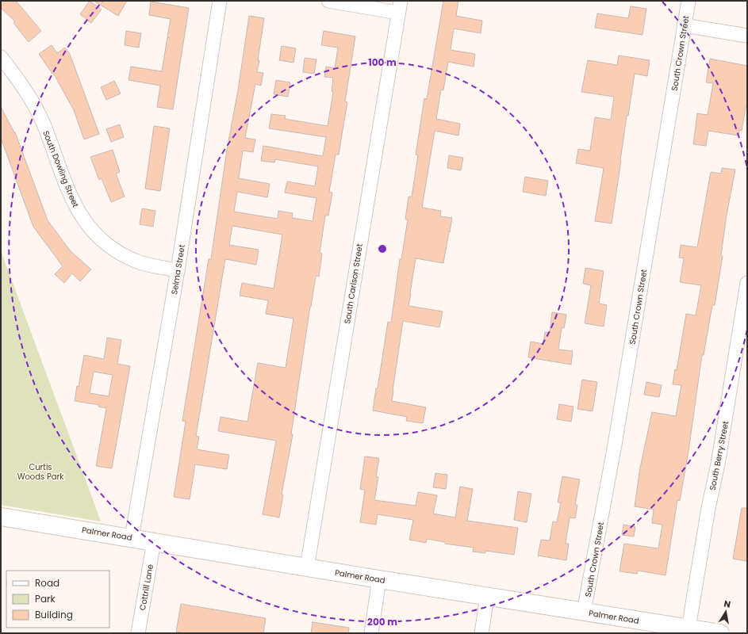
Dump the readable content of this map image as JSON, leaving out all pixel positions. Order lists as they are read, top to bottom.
{
  "streets": {
    "street": [
      "South Crown Street",
      "South Dowling Street",
      "Selma Street",
      "South Carlson Street",
      "South Berry Street",
      "Palmer Road",
      "Cottrill Lane"
    ]
  },
  "crossings": [
    ["South Crown Street", "Palmer Road"],
    ["South Dowling Street", "Selma Street"],
    ["Selma Street", "Palmer Road"],
    ["South Carlson Street", "Palmer Road"],
    ["South Berry Street", "Palmer Road"],
    ["Palmer Road", "Cottrill Lane"]
  ],
  "parks": ["Curtis Woods Park"],
  "legend": ["Road", "Park", "Building"],
  "north": "top",
  "rings": ["100 m", "200 m"]
}
